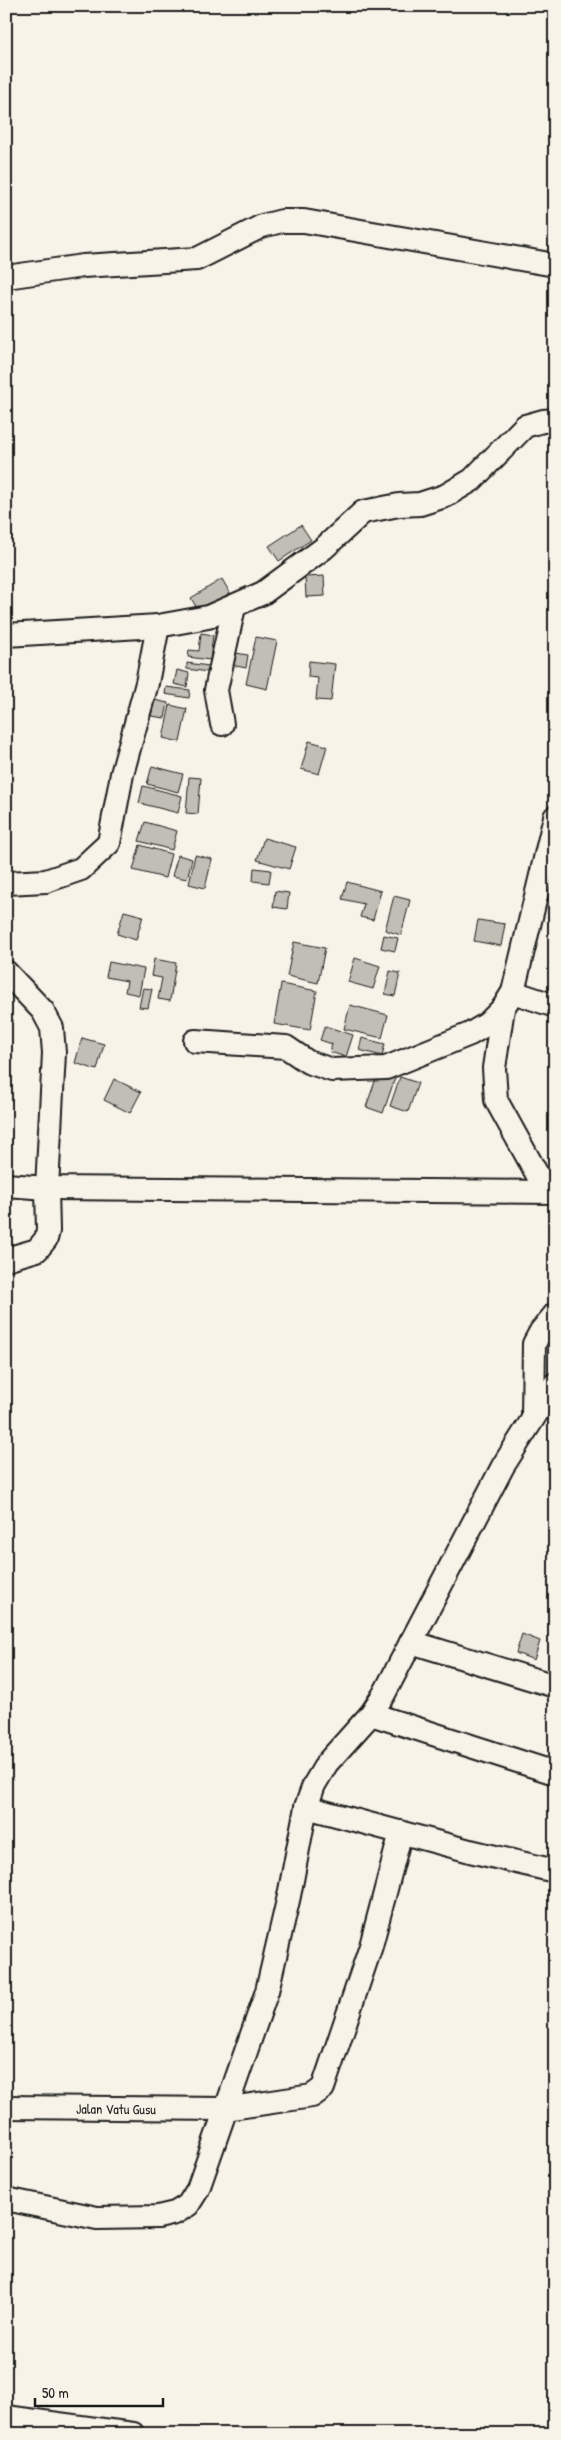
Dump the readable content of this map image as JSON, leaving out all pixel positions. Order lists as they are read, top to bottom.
{
  "streets": {
    "street": ["Jalan Vatu Gusu"]
  },
  "scale_bar": "50 m"
}
